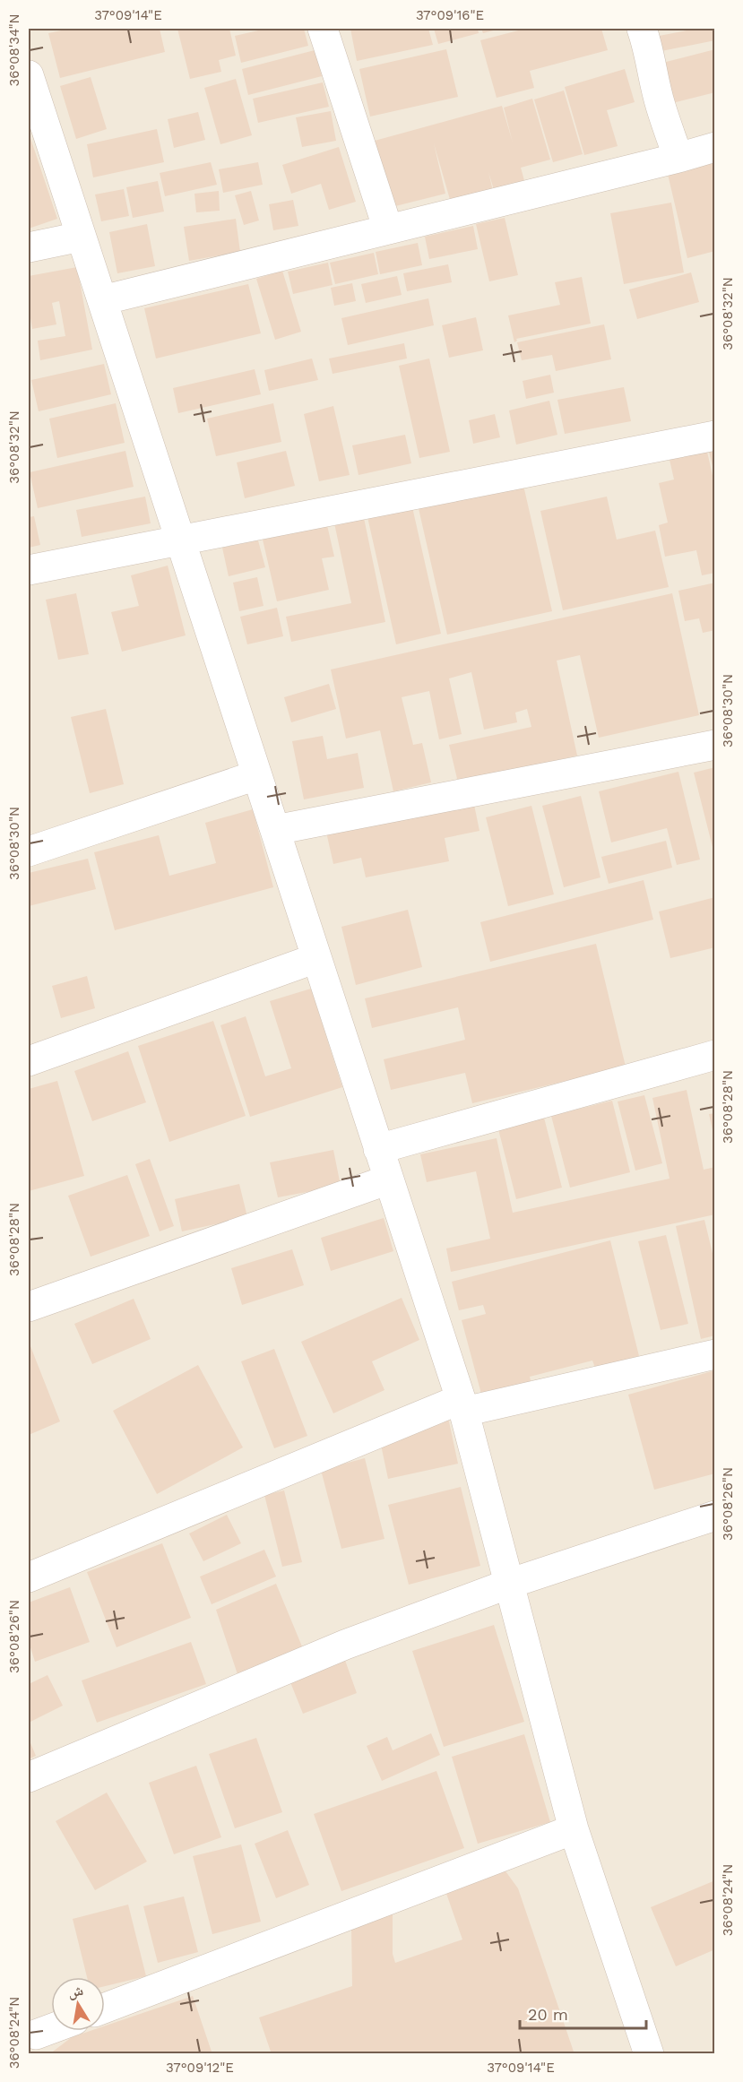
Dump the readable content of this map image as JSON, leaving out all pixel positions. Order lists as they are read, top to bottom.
{
  "scale_bar": "20 m",
  "north": "top",
  "coordinates": [
    "37°09'14\"E",
    "37°09'16\"E",
    "36°08'34\"N",
    "36°08'32\"N",
    "36°08'30\"N",
    "36°08'28\"N",
    "36°08'26\"N",
    "36°08'24\"N",
    "37°09'12\"E"
  ]
}
